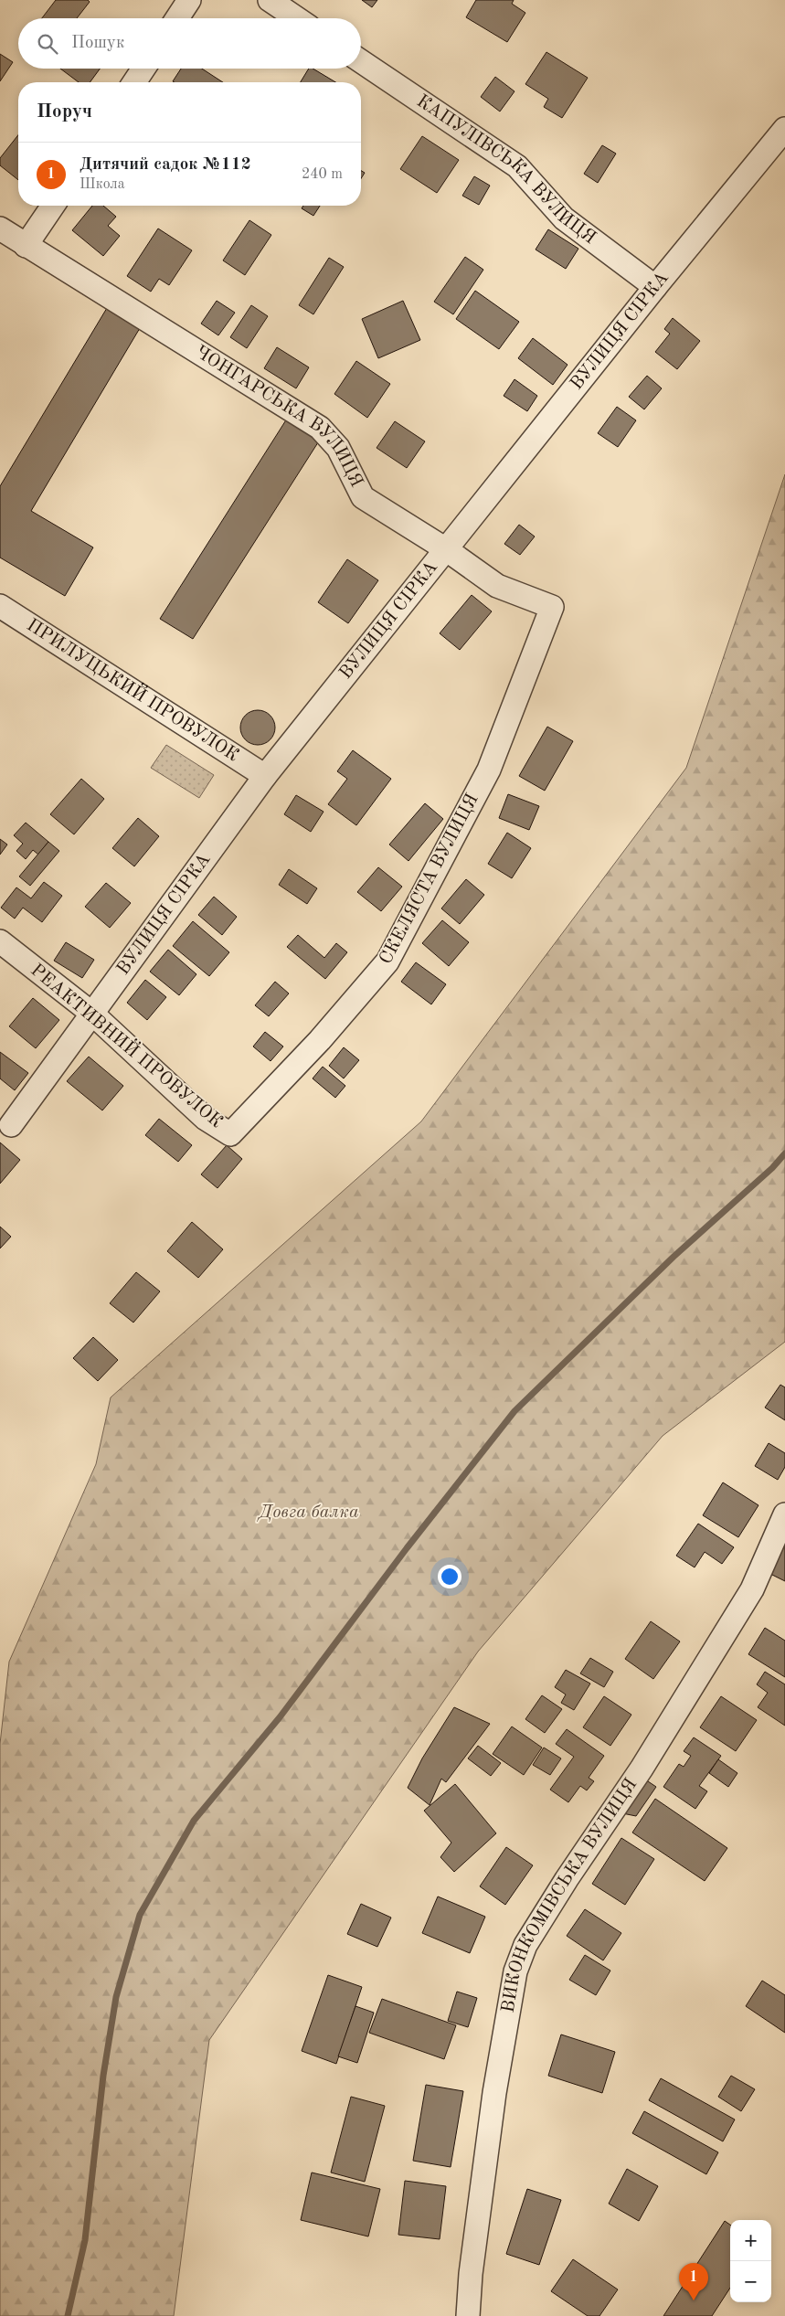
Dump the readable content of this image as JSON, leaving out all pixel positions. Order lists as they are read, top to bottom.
{
  "streets": {
    "street": [
      "КАПУЛІВСЬКА ВУЛИЦЯ",
      "ВУЛИЦЯ СІРКА",
      "ЧОНГАРСЬКА ВУЛИЦЯ",
      "ПРИЛУЦЬКИЙ ПРОВУЛОК",
      "СКЕЛЯСТА ВУЛИЦЯ",
      "РЕАКТИВНИЙ ПРОВУЛОК",
      "ВИКОНКОМІВСЬКА ВУЛИЦЯ"
    ]
  },
  "crossings": [
    ["КАПУЛІВСЬКА ВУЛИЦЯ", "ВУЛИЦЯ СІРКА"],
    ["ВУЛИЦЯ СІРКА", "ЧОНГАРСЬКА ВУЛИЦЯ"],
    ["ВУЛИЦЯ СІРКА", "ПРИЛУЦЬКИЙ ПРОВУЛОК"],
    ["ВУЛИЦЯ СІРКА", "РЕАКТИВНИЙ ПРОВУЛОК"],
    ["ЧОНГАРСЬКА ВУЛИЦЯ", "СКЕЛЯСТА ВУЛИЦЯ"],
    ["СКЕЛЯСТА ВУЛИЦЯ", "РЕАКТИВНИЙ ПРОВУЛОК"]
  ],
  "parks": ["Довга балка"],
  "page": {
    "search": "Пошук",
    "heading": "Поруч",
    "list": [
      {
        "mark": "1",
        "name": "Дитячий садок №112",
        "note": "Школа",
        "value": "240 m"
      }
    ],
    "map_buttons": ["+", "−"],
    "pins": "1"
  }
}
